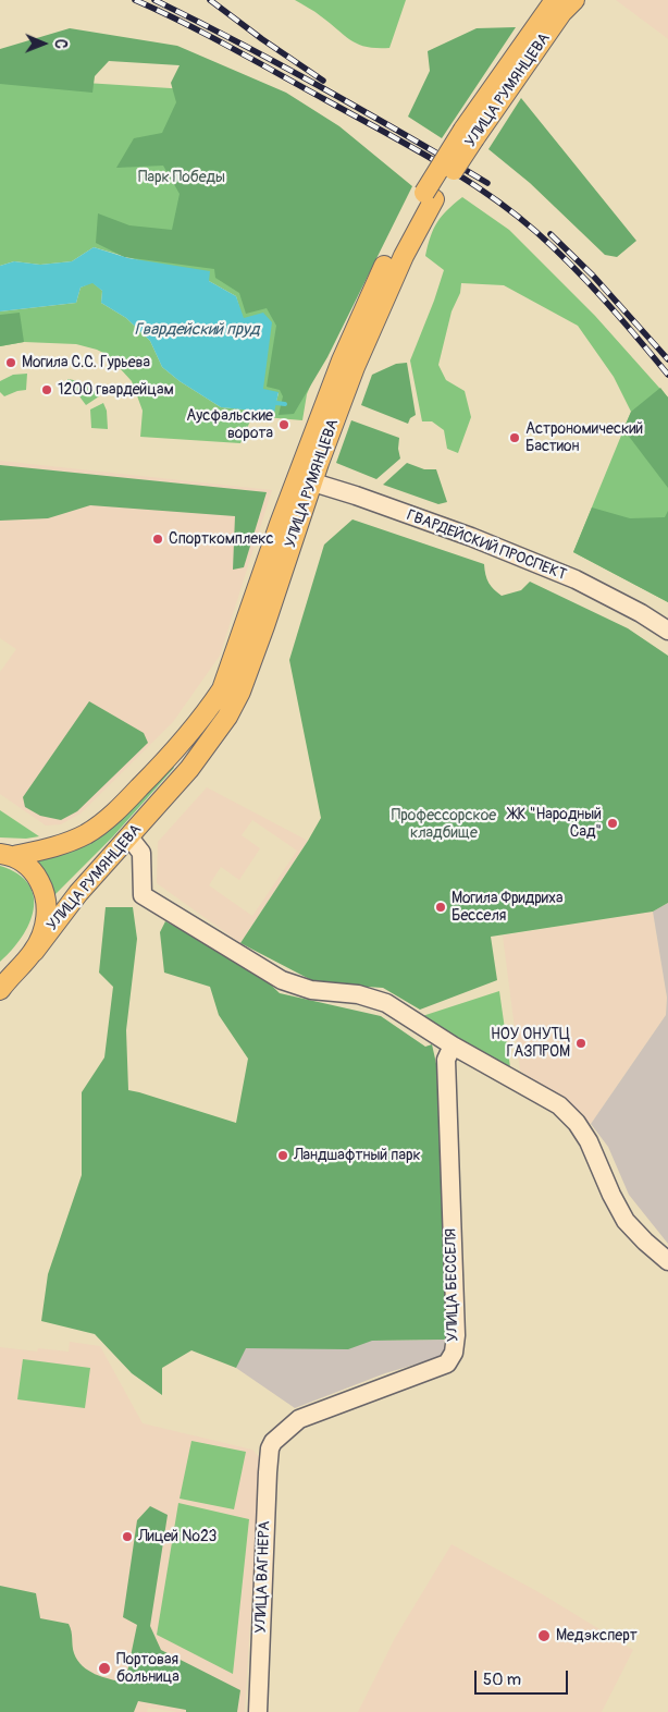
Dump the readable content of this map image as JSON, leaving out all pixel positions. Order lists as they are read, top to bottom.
{
  "streets": {
    "main road": ["УЛИЦА РУМЯНЦЕВА"],
    "street": ["ГВАРДЕЙСКИЙ ПРОСПЕКТ", "УЛИЦА БЕССЕЛЯ", "УЛИЦА ВАГНЕРА"]
  },
  "crossings": [
    ["УЛИЦА РУМЯНЦЕВА", "ГВАРДЕЙСКИЙ ПРОСПЕКТ"],
    ["УЛИЦА БЕССЕЛЯ", "УЛИЦА ВАГНЕРА"]
  ],
  "water": ["Гвардейский пруд"],
  "parks": ["Парк Победы", "Профессорское кладбище"],
  "places": [
    "Могила С.С. Гурьева",
    "1200 гвардейцам",
    "Аусфальские ворота",
    "Астрономический Бастион",
    "Спорткомплекс",
    "ЖК \"Народный Сад\"",
    "Могила Фридриха Бесселя",
    "НОУ ОНУТЦ ГАЗПРОМ",
    "Ландшафтный парк",
    "Лицей №23",
    "Медэксперт",
    "Портовая больница"
  ],
  "scale_bar": "50 m",
  "north": "right"
}
